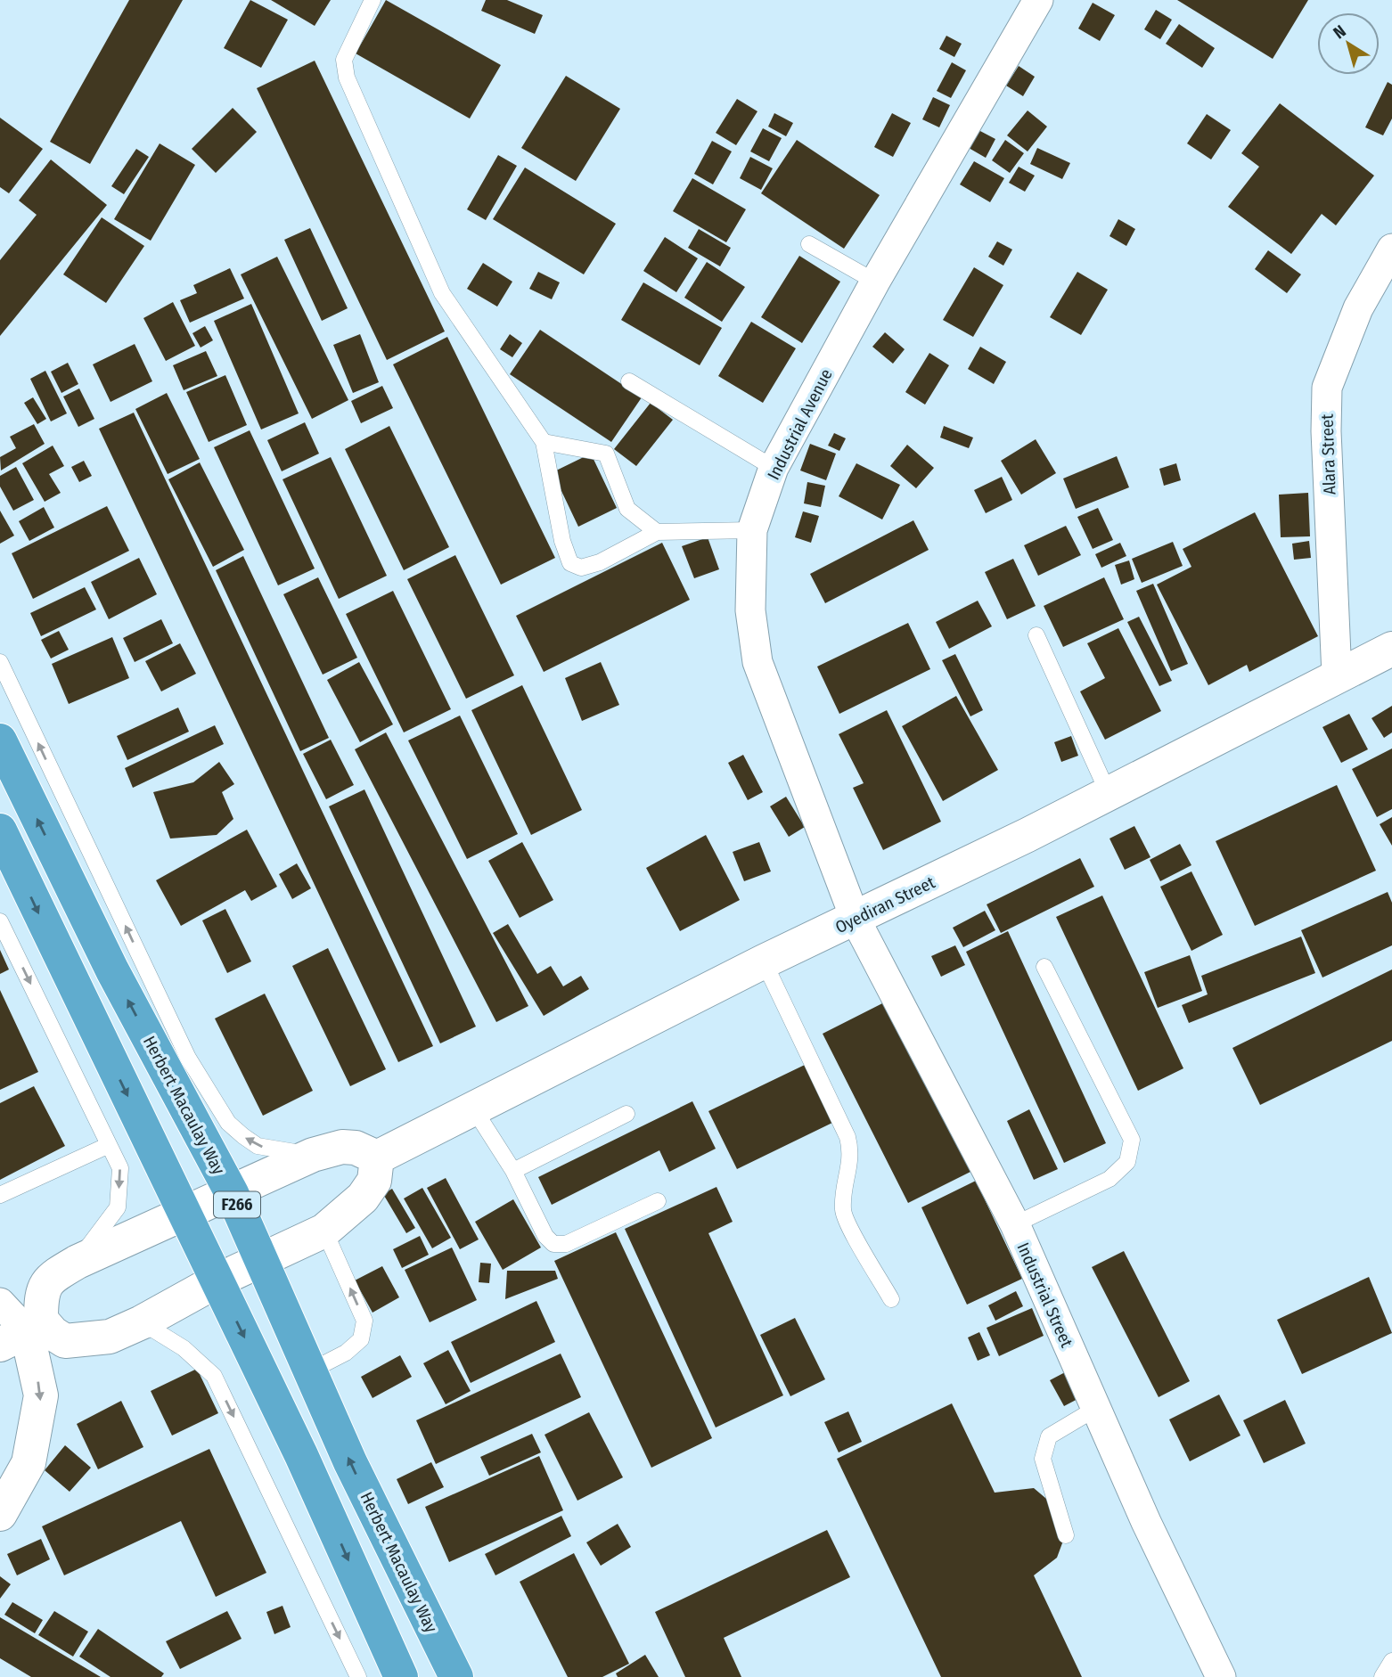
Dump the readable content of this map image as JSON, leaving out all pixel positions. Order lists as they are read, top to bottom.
{
  "streets": {
    "highway": ["Herbert Macaulay Way", "F266"],
    "street": [
      "Industrial Avenue",
      "Alara Street",
      "Oyediran Street",
      "Industrial Street"
    ]
  },
  "crossings": [
    ["Industrial Avenue", "Oyediran Street"],
    ["Industrial Avenue", "Industrial Street"],
    ["Alara Street", "Oyediran Street"],
    ["Oyediran Street", "Industrial Street"]
  ],
  "north": "top left"
}
